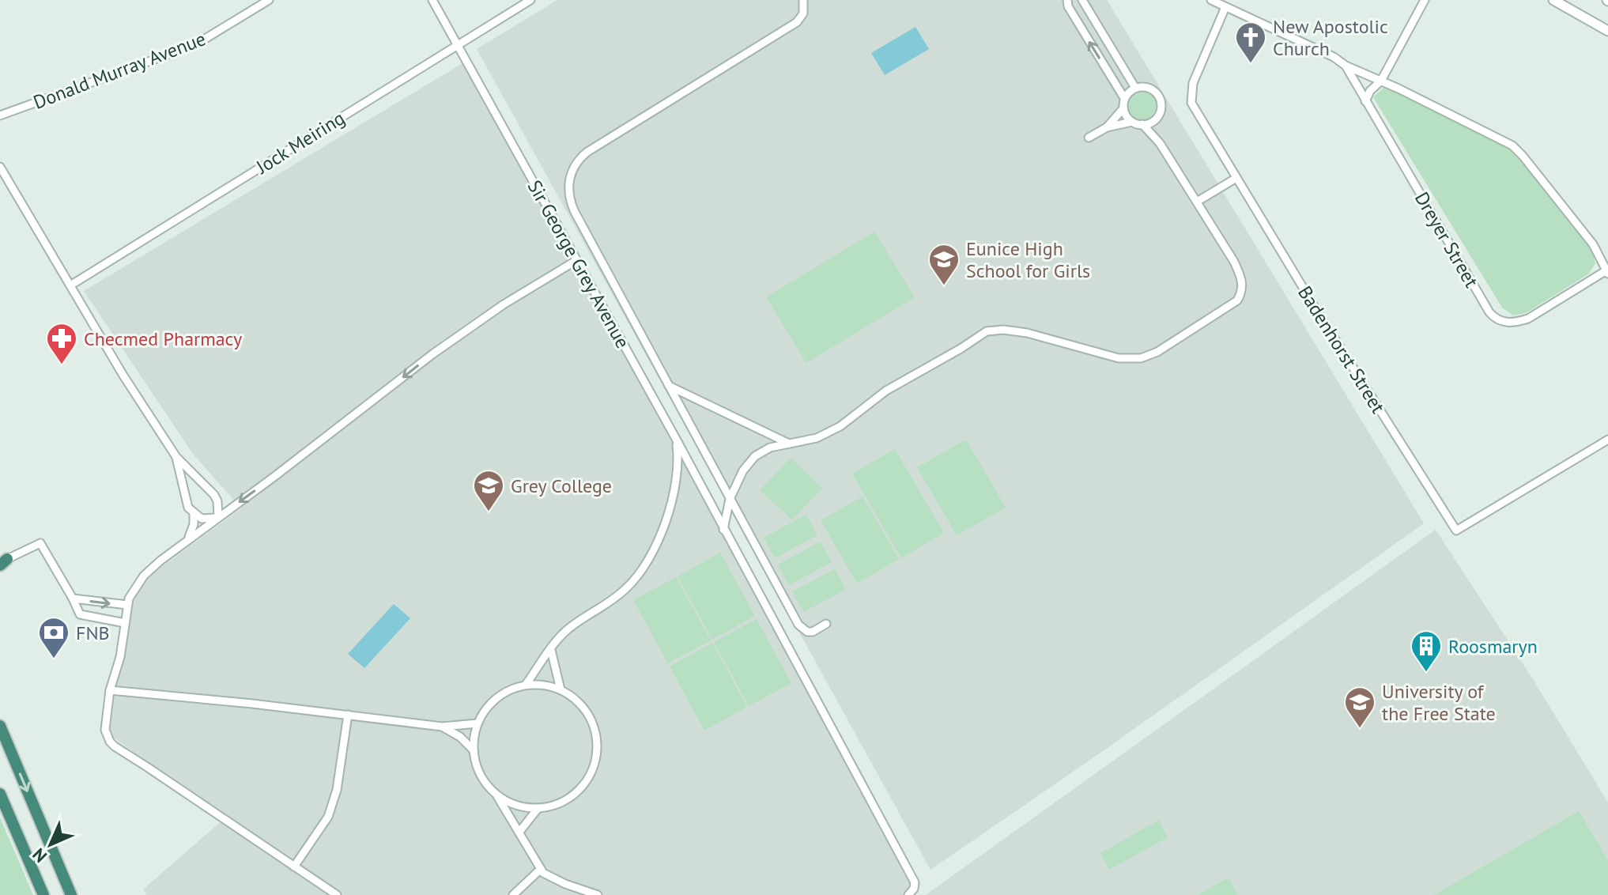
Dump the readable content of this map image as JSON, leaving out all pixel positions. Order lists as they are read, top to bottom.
{
  "streets": {
    "street": [
      "Donald Murray Avenue",
      "Jock Meiring",
      "Dreyer Street",
      "Sir George Grey Avenue",
      "Badenhorst Street"
    ]
  },
  "crossings": [
    ["Jock Meiring", "Sir George Grey Avenue"]
  ],
  "places": {
    "church": ["New Apostolic Church"],
    "school or university": ["Eunice High School for Girls", "Grey College", "University of the Free State"],
    "pharmacy": ["Checmed Pharmacy"],
    "bank": ["FNB"],
    "building": ["Roosmaryn"]
  },
  "north": "bottom left"
}
